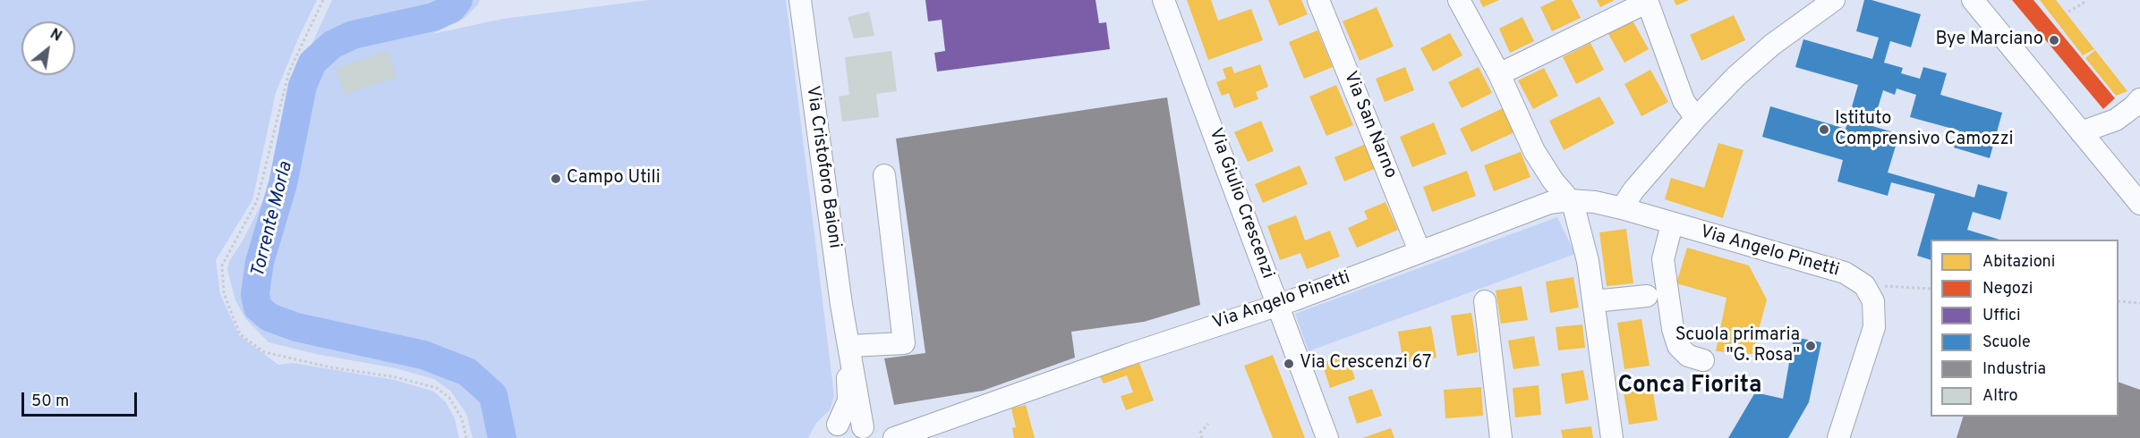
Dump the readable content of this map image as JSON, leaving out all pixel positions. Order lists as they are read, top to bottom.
{
  "streets": {
    "street": [
      "Via San Narno",
      "Via Cristoforo Baioni",
      "Via Giulio Crescenzi",
      "Via Angelo Pinetti"
    ]
  },
  "crossings": [
    ["Via San Narno", "Via Angelo Pinetti"],
    ["Via Giulio Crescenzi", "Via Angelo Pinetti"]
  ],
  "districts": ["Conca Fiorita"],
  "water": ["Torrente Morla"],
  "places": [
    "Bye Marciano",
    "Istituto Comprensivo Camozzi",
    "Campo Utili",
    "Scuola primaria \"G. Rosa\"",
    "Via Crescenzi 67"
  ],
  "legend": [
    "Abitazioni",
    "Negozi",
    "Uffici",
    "Scuole",
    "Industria",
    "Altro"
  ],
  "scale_bar": "50 m",
  "north": "top right"
}
